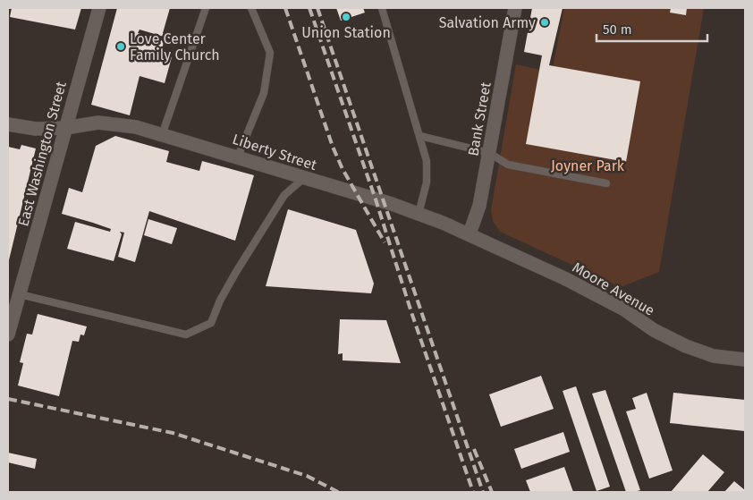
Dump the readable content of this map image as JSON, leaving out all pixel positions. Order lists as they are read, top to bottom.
{
  "streets": {
    "street": [
      "Bank Street",
      "Liberty Street",
      "East Washington Street",
      "Moore Avenue"
    ]
  },
  "crossings": [
    ["Bank Street", "Liberty Street"],
    ["Bank Street", "Moore Avenue"],
    ["Liberty Street", "East Washington Street"],
    ["Liberty Street", "Moore Avenue"]
  ],
  "parks": ["Joyner Park"],
  "places": ["Union Station", "Salvation Army", "Love Center Family Church"],
  "scale_bar": "50 m"
}
